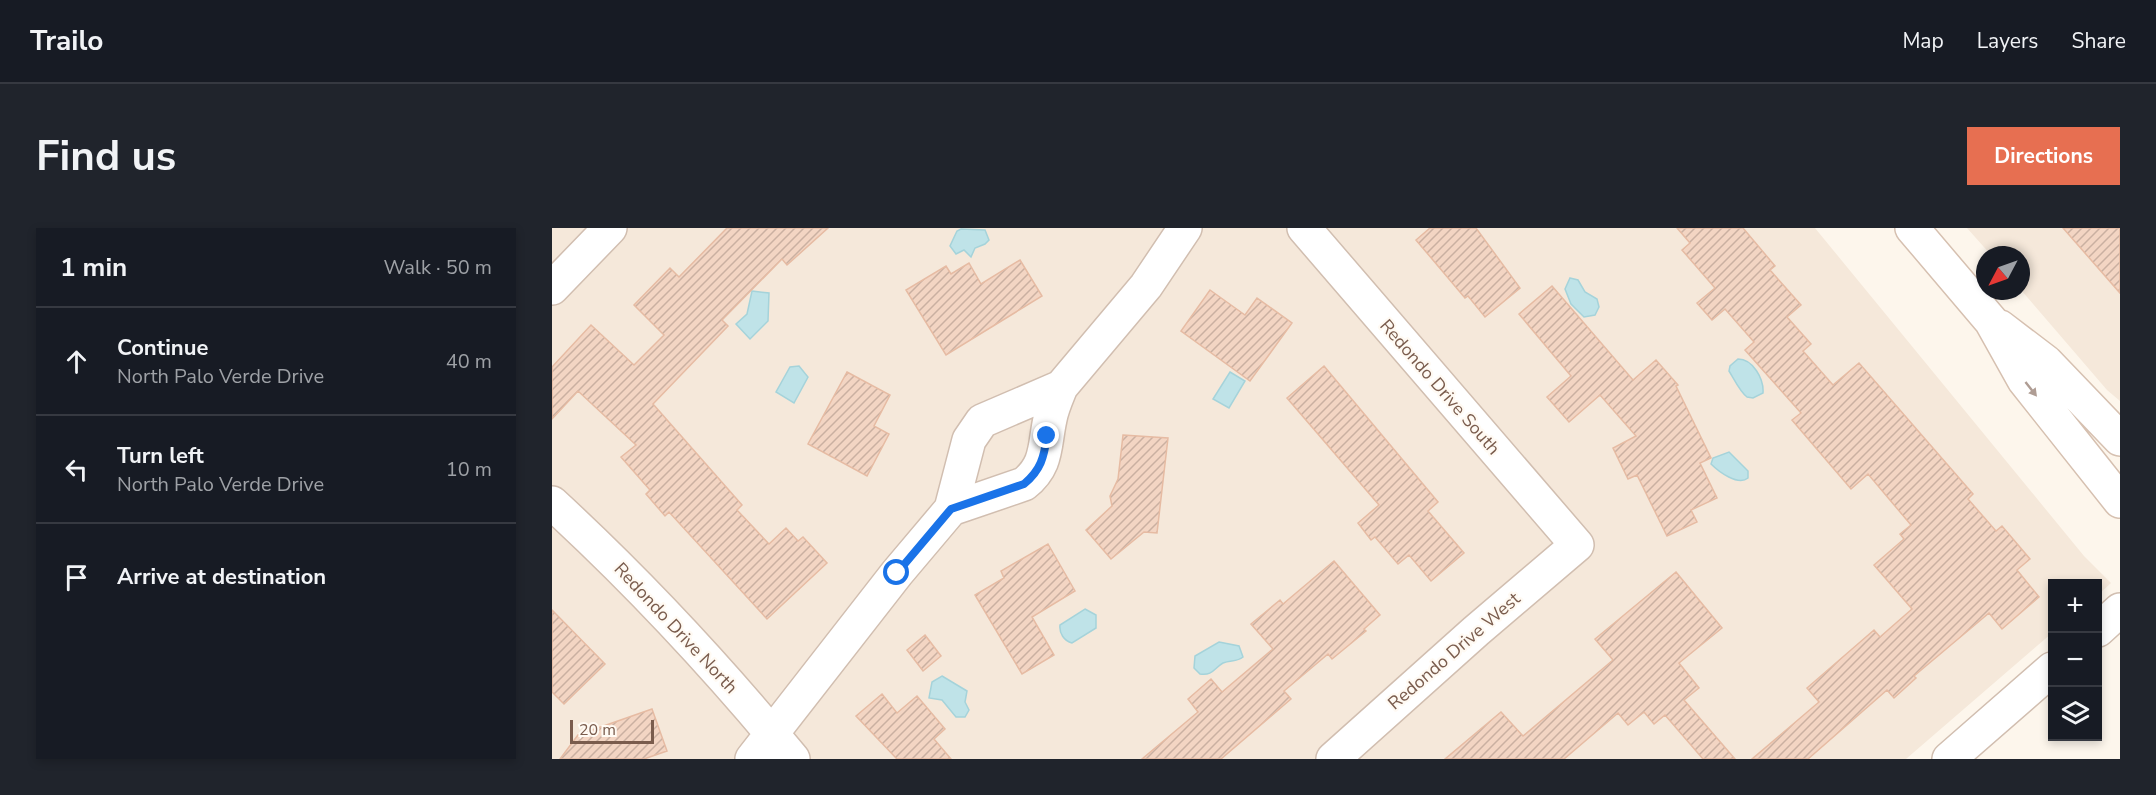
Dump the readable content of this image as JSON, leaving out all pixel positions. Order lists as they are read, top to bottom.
{
  "streets": {
    "street": ["Redondo Drive South", "Redondo Drive North", "Redondo Drive West"]
  },
  "crossings": [
    ["Redondo Drive South", "Redondo Drive West"]
  ],
  "scale_bar": "20 m",
  "north": "bottom left",
  "page": {
    "header": "Trailo",
    "nav": ["Map", "Layers", "Share"],
    "buttons": "Directions",
    "title": "Find us",
    "heading": ["1 min", "Walk · 50 m"],
    "list": [
      ["Continue", "North Palo Verde Drive", "40 m"],
      ["Turn left", "North Palo Verde Drive", "10 m"],
      "Arrive at destination"
    ],
    "map_buttons": ["+", "−"],
    "scale": "20 m"
  }
}
